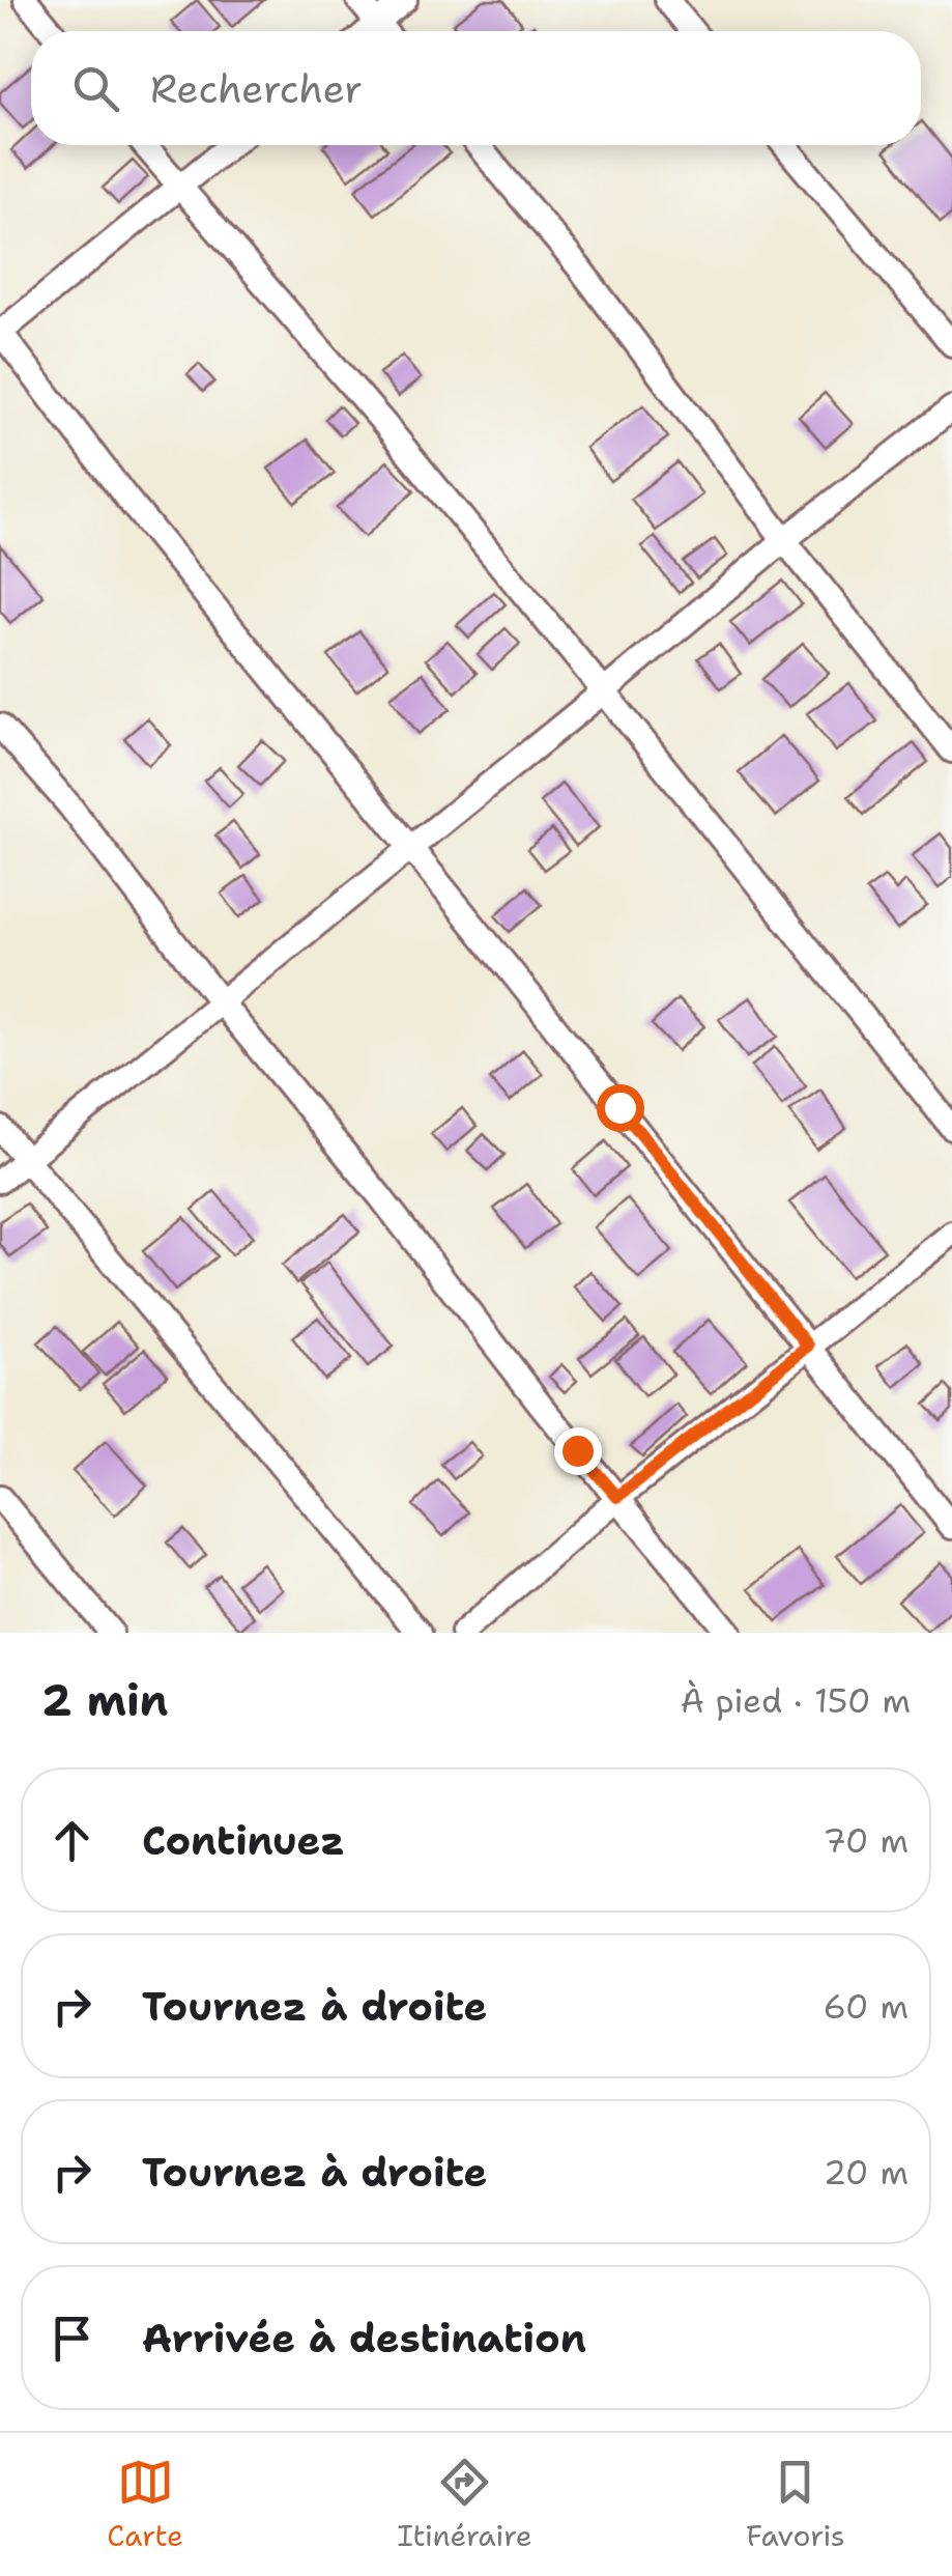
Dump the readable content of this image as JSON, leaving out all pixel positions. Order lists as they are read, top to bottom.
{
  "page": {
    "search": "Rechercher",
    "heading": ["2 min", "À pied · 150 m"],
    "list": [
      ["Continuez", "70 m"],
      ["Tournez à droite", "60 m"],
      ["Tournez à droite", "20 m"],
      "Arrivée à destination"
    ],
    "nav": ["Carte", "Itinéraire", "Favoris"]
  }
}
